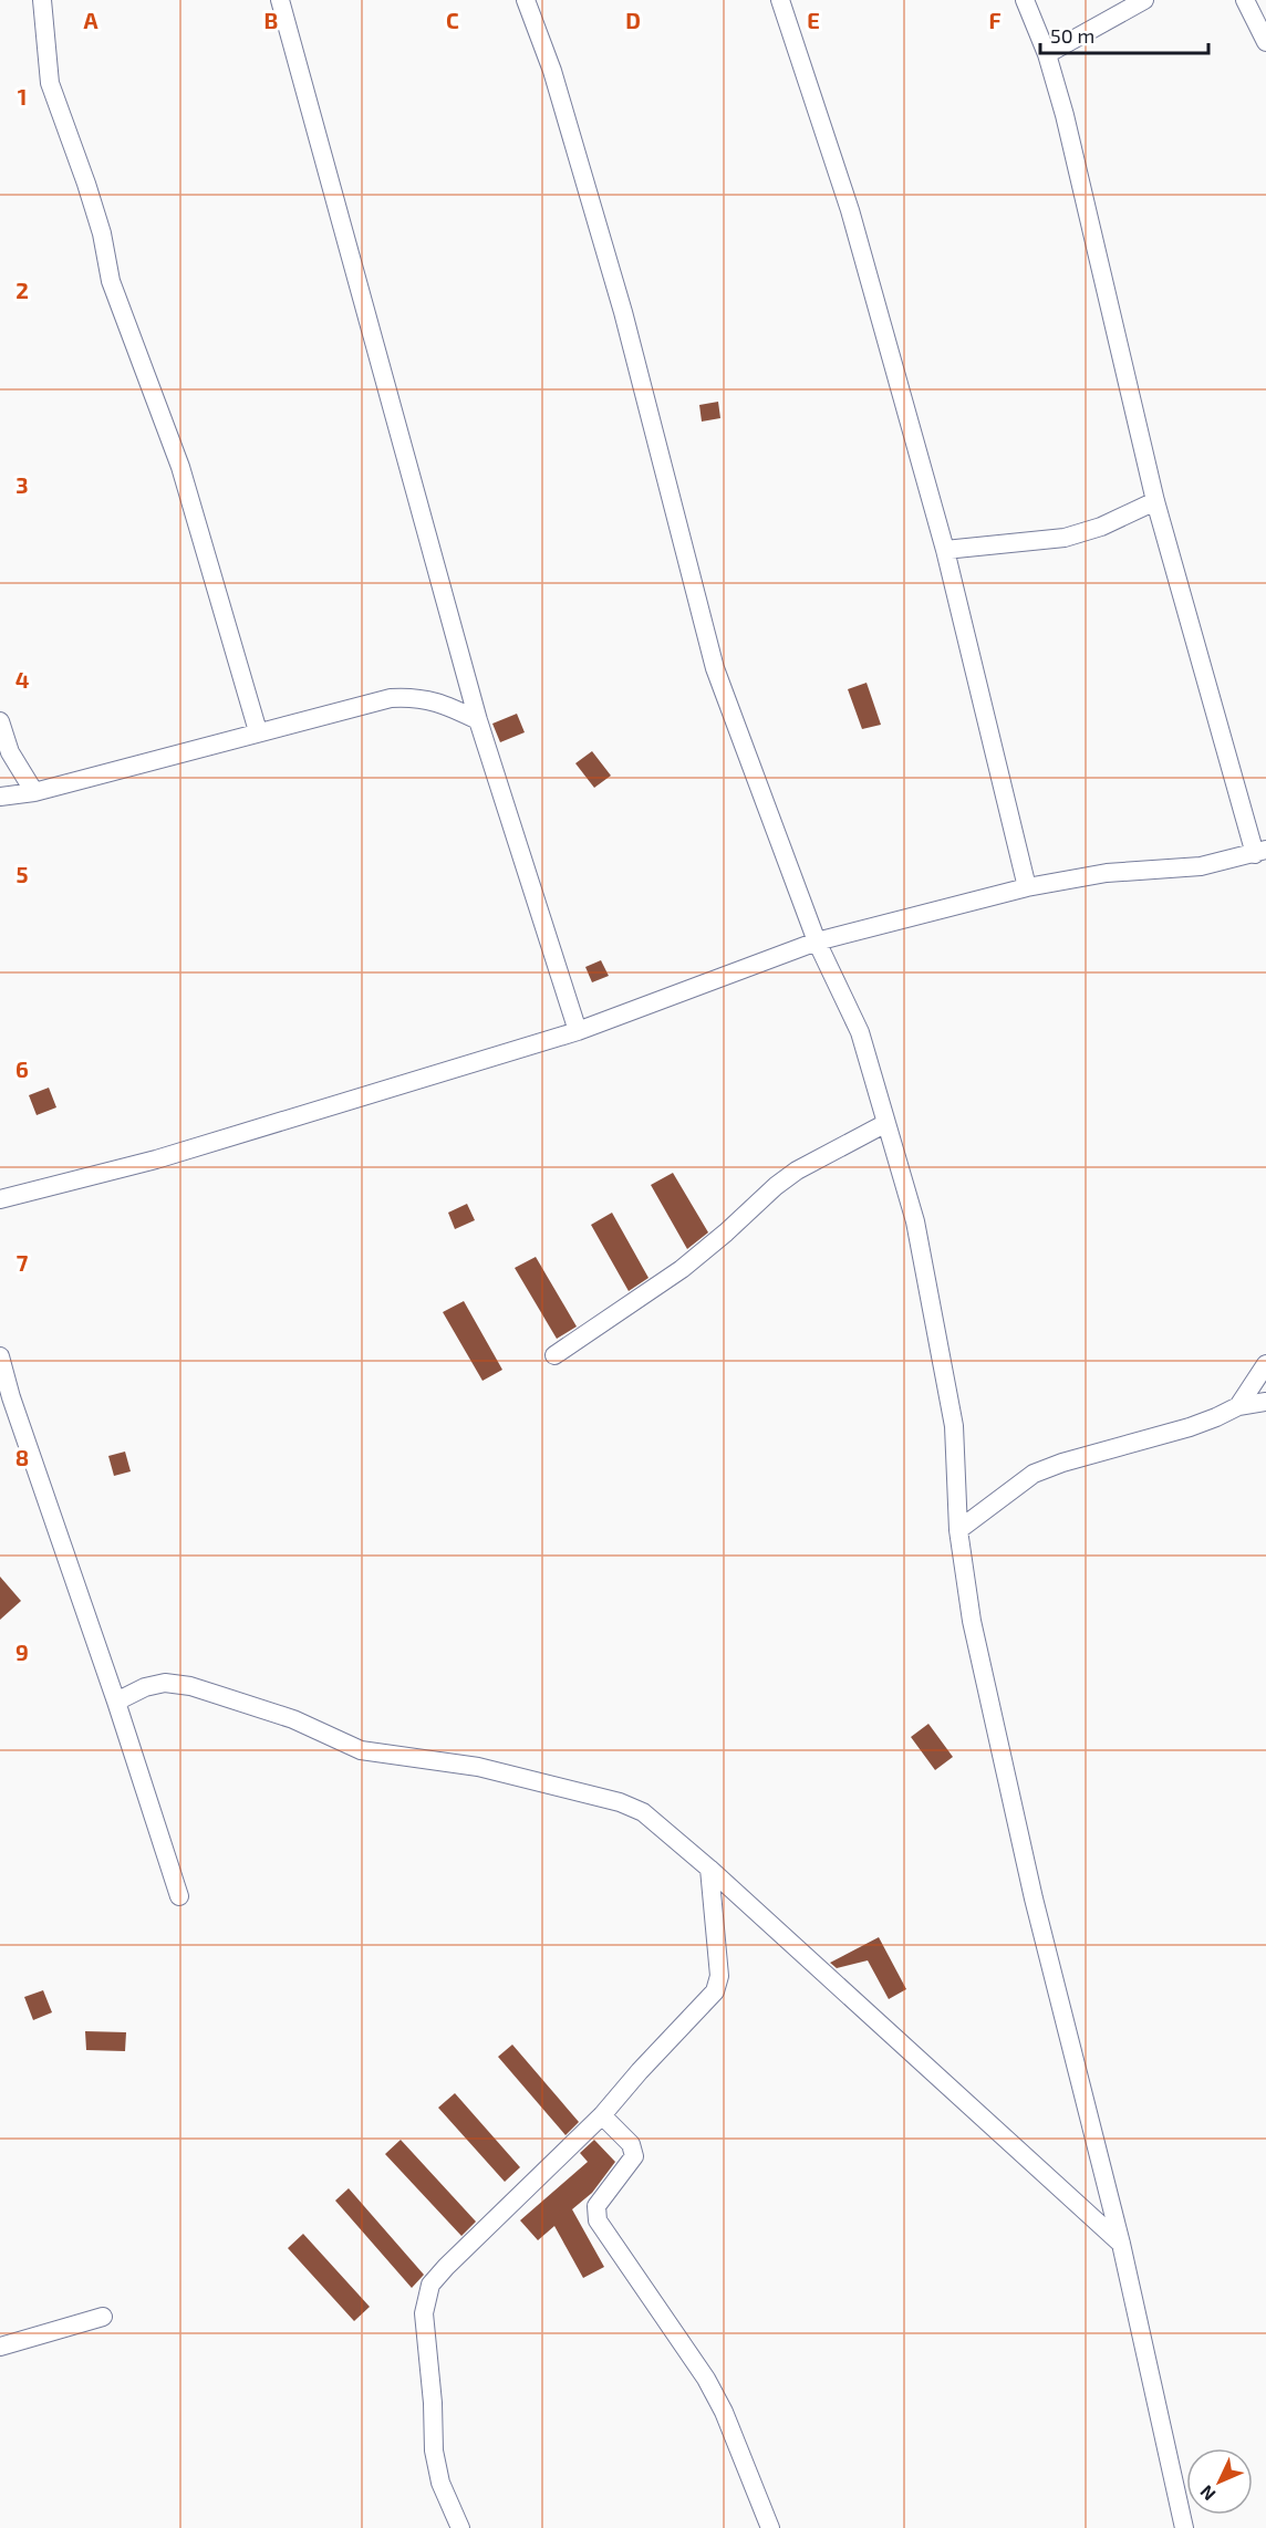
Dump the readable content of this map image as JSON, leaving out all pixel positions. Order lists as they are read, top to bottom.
{
  "scale_bar": "50 m",
  "north": "bottom left",
  "grid": {
    "columns": [
      "A",
      "B",
      "C",
      "D",
      "E",
      "F"
    ],
    "rows": [
      "1",
      "2",
      "3",
      "4",
      "5",
      "6",
      "7",
      "8",
      "9"
    ]
  }
}
